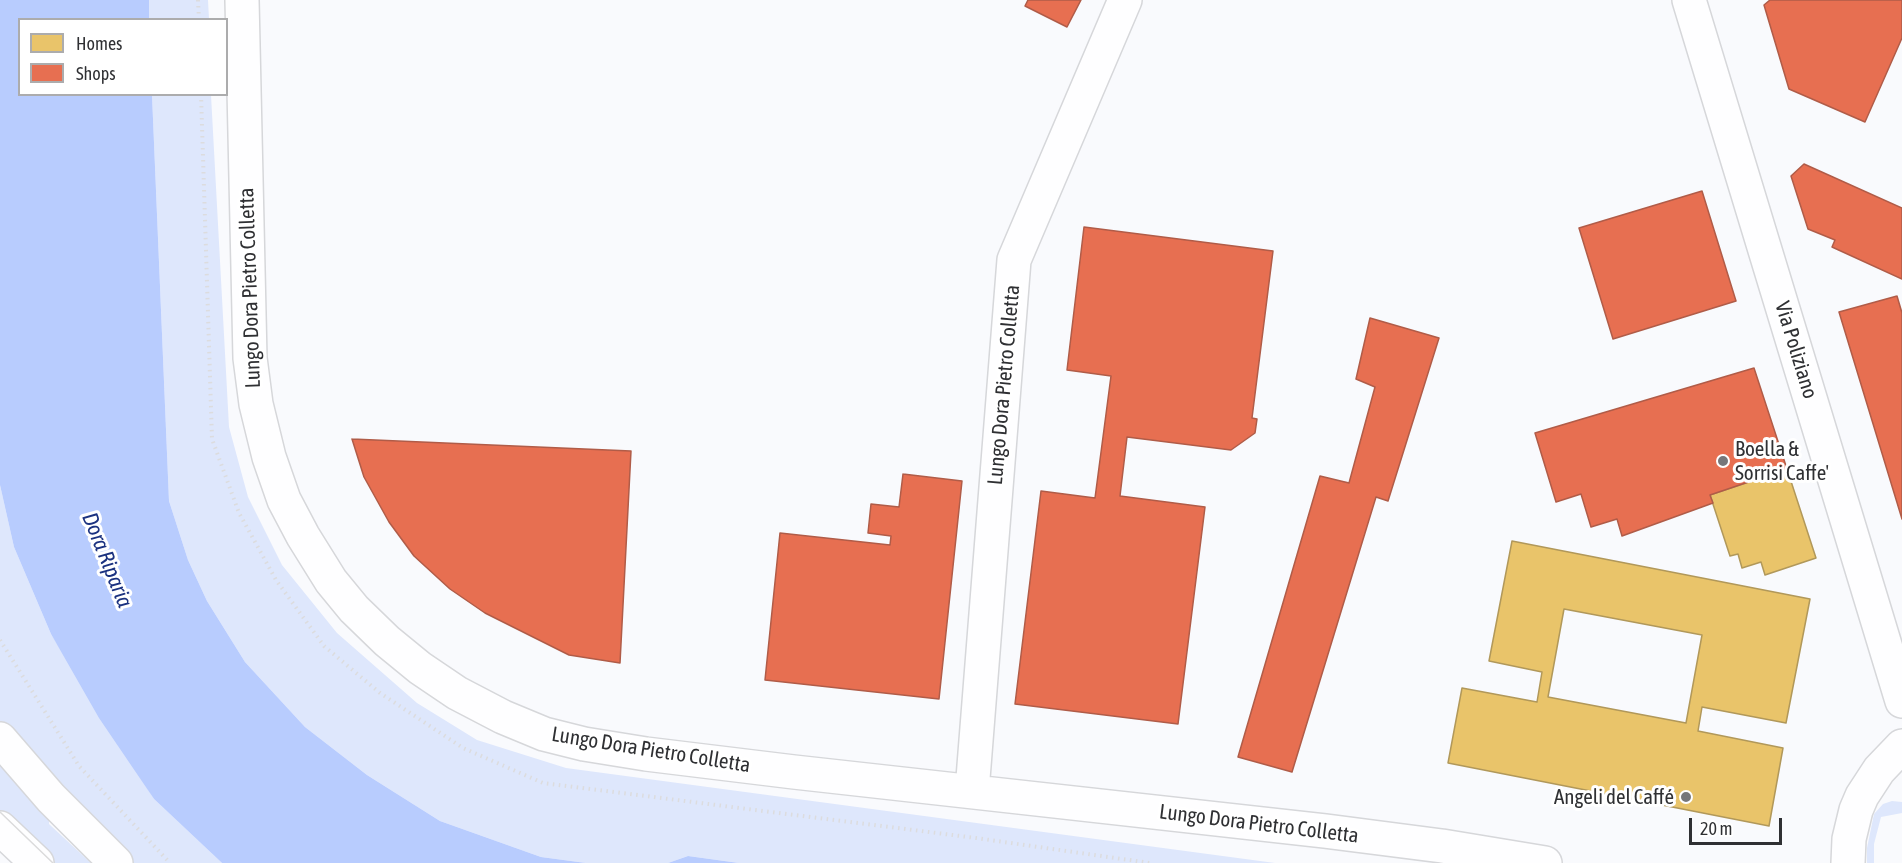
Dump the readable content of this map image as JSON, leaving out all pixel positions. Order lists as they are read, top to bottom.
{
  "streets": {
    "street": ["Lungo Dora Pietro Colletta", "Via Poliziano"]
  },
  "water": ["Dora Riparia"],
  "places": ["Boella & Sorrisi Caffe'", "Angeli del Caffé"],
  "legend": ["Homes", "Shops"],
  "scale_bar": "20 m"
}
